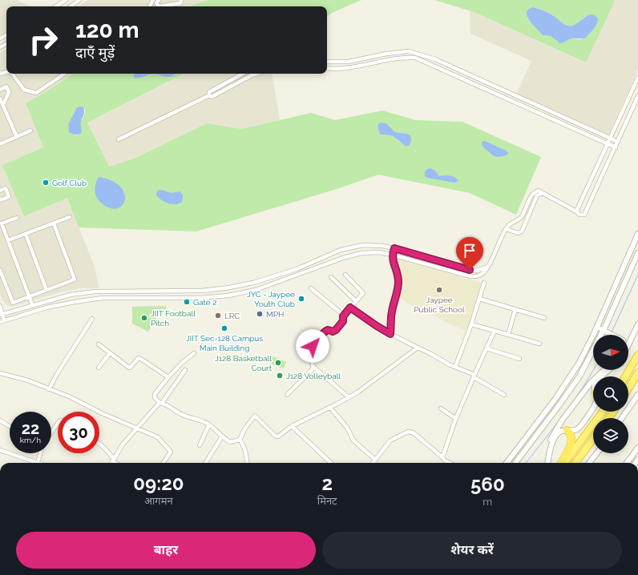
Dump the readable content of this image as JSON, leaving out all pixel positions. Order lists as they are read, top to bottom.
{
  "places": [
    "Golf Club",
    "Jaypee Public School",
    "JYC - Jaypee Youth Club",
    "Gate 2",
    "MPH",
    "LRC",
    "JIIT Football Pitch",
    "JIIT Sec-128 Campus Main Building",
    "J128 Basketball Court",
    "J128 Volleyball"
  ],
  "north": "right",
  "page": {
    "turn": ["120 m", "दाएँ मुड़ें"],
    "speed": "22 km/h",
    "limit": "30",
    "eta": [
      "09:20",
      "आगमन",
      "2",
      "मिनट",
      "560",
      "m"
    ],
    "buttons": ["बाहर", "शेयर करें"]
  }
}
